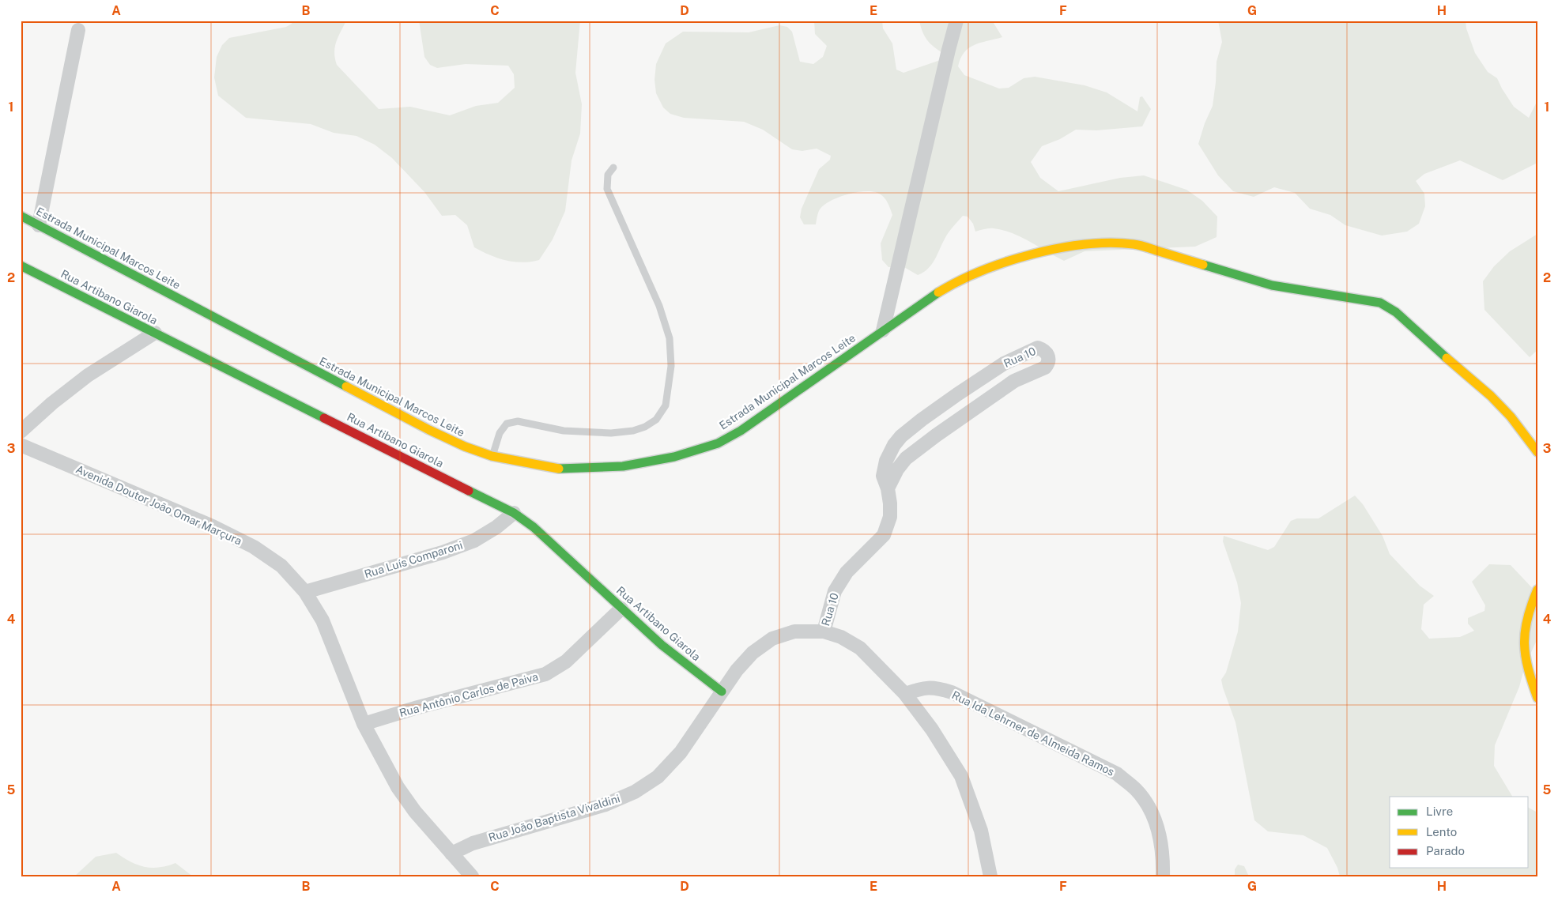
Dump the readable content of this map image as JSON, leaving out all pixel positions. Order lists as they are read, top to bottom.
{
  "streets": {
    "street": [
      "Estrada Municipal Marcos Leite",
      "Rua Artibano Giarola",
      "Rua 10",
      "Avenida Doutor João Omar Marçura",
      "Rua Luís Comparoni",
      "Rua Antônio Carlos de Paiva",
      "Rua Ida Lehrner de Almeida Ramos",
      "Rua João Baptista Vivaldini"
    ]
  },
  "crossings": [
    ["Rua Artibano Giarola", "Rua Luís Comparoni"],
    ["Rua Artibano Giarola", "Rua Antônio Carlos de Paiva"],
    ["Rua Artibano Giarola", "Rua João Baptista Vivaldini"],
    ["Rua 10", "Rua João Baptista Vivaldini"],
    ["Avenida Doutor João Omar Marçura", "Rua Luís Comparoni"],
    ["Avenida Doutor João Omar Marçura", "Rua Antônio Carlos de Paiva"],
    ["Avenida Doutor João Omar Marçura", "Rua João Baptista Vivaldini"],
    ["Rua Ida Lehrner de Almeida Ramos", "Rua João Baptista Vivaldini"]
  ],
  "legend": ["Livre", "Lento", "Parado"],
  "grid": {
    "columns": [
      "A",
      "B",
      "C",
      "D",
      "E",
      "F",
      "G",
      "H"
    ],
    "rows": [
      "1",
      "2",
      "3",
      "4",
      "5"
    ]
  }
}
